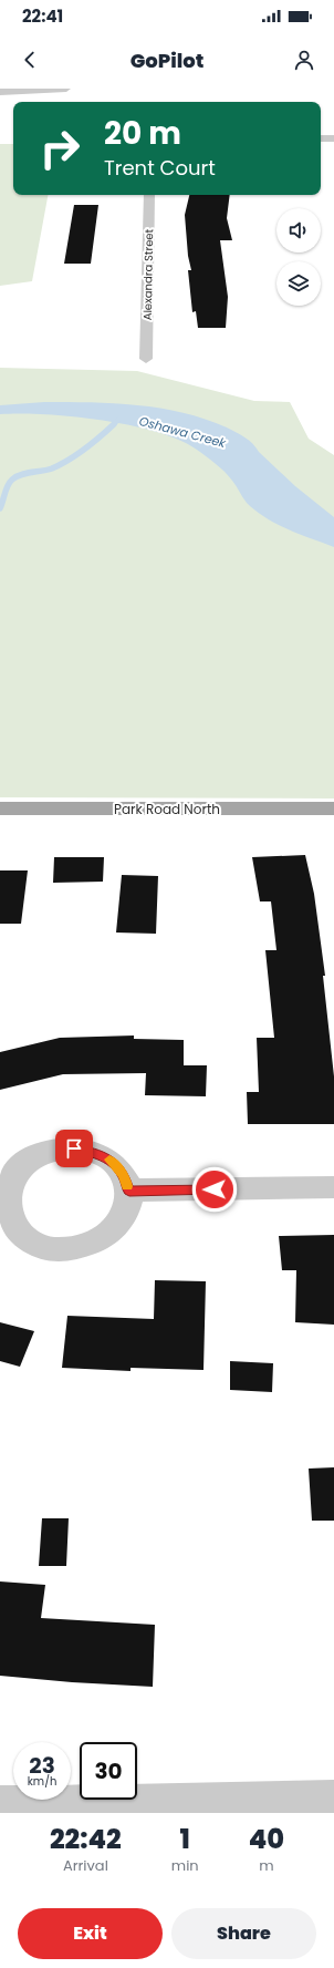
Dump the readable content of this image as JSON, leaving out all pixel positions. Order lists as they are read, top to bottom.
{
  "streets": {
    "main road": ["Park Road North"],
    "street": ["Alexandra Street"]
  },
  "water": ["Oshawa Creek"],
  "page": {
    "status": "22:41",
    "header": "GoPilot",
    "turn": ["20 m", "Trent Court"],
    "speed": "23 km/h",
    "limit": "30",
    "eta": [
      "22:42",
      "Arrival",
      "1",
      "min",
      "40",
      "m"
    ],
    "buttons": ["Exit", "Share"]
  }
}
